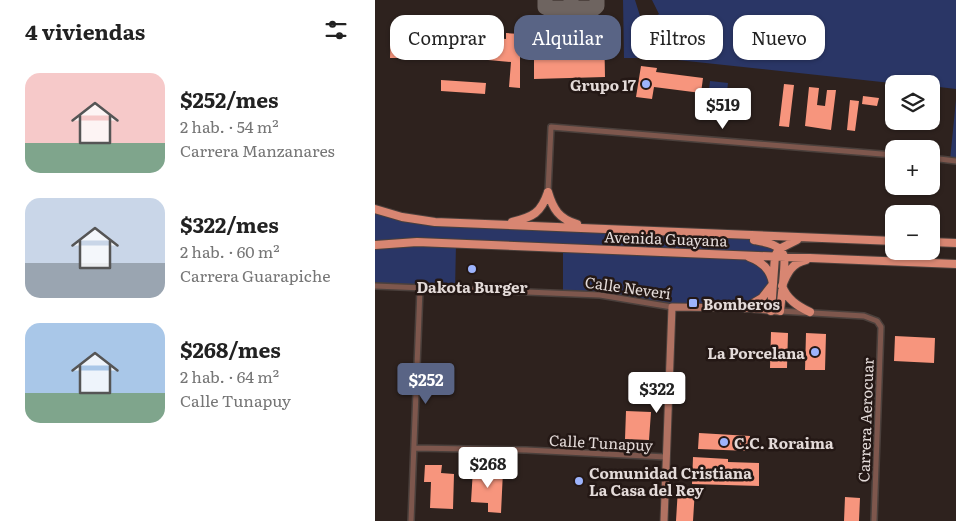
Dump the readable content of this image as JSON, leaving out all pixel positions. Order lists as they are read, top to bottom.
{
  "streets": {
    "main road": ["Avenida Guayana"],
    "street": ["Calle Neverí", "Carrera Aerocuar", "Calle Tunapuy"]
  },
  "crossings": [
    ["Calle Neverí", "Carrera Aerocuar"]
  ],
  "places": {
    "other": [
      "Grupo 17",
      "Dakota Burger",
      "La Porcelana",
      "C.C. Roraima",
      "Comunidad Cristiana La Casa del Rey"
    ],
    "transit": ["Bomberos"]
  },
  "page": {
    "heading": "4 viviendas",
    "chip": [
      "Comprar",
      "Alquilar",
      "Filtros",
      "Nuevo"
    ],
    "list": [
      {
        "name": "$252/mes",
        "note": "2 hab. · 54 m² · Carrera Manzanares"
      },
      {
        "name": "$322/mes",
        "note": "2 hab. · 60 m² · Carrera Guarapiche"
      },
      {
        "name": "$268/mes",
        "note": "2 hab. · 64 m² · Calle Tunapuy"
      }
    ],
    "map_buttons": ["+", "−"],
    "price": [
      "$519",
      "$252",
      "$322",
      "$268"
    ]
  }
}
